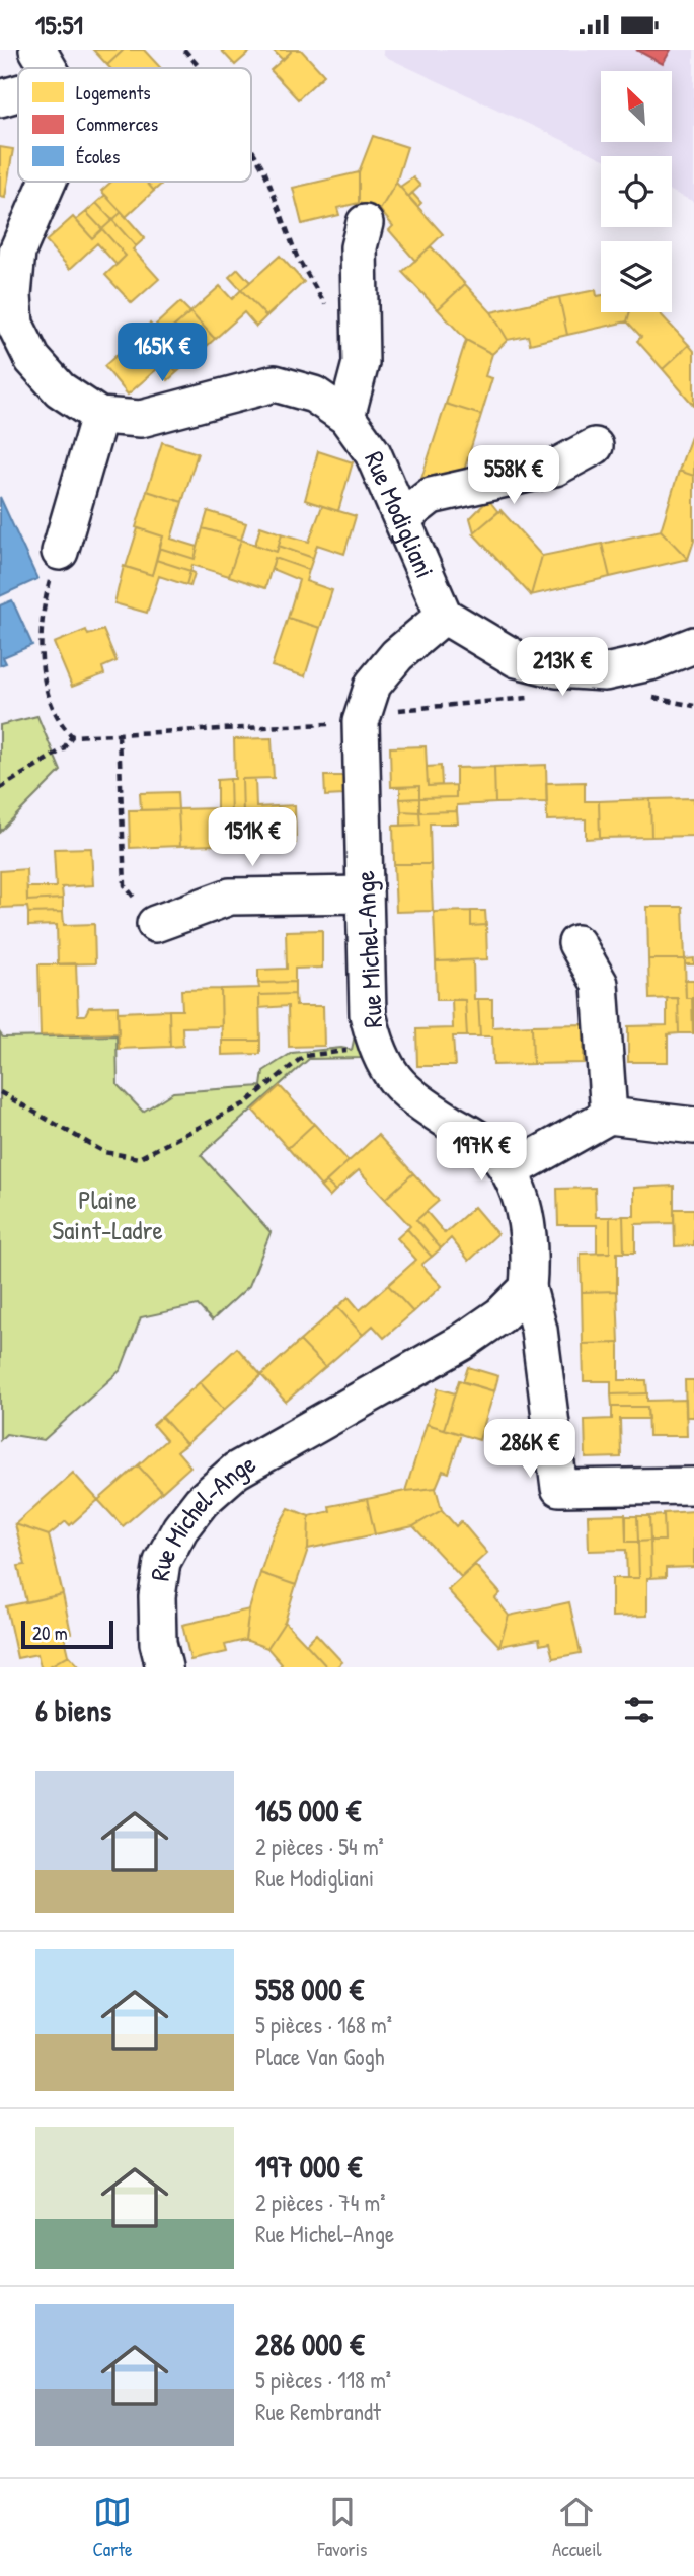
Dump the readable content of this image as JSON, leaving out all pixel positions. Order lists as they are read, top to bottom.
{
  "streets": {
    "street": ["Rue Modigliani", "Rue Michel-Ange"]
  },
  "crossings": [
    ["Rue Modigliani", "Rue Michel-Ange"]
  ],
  "parks": ["Plaine Saint-Ladre"],
  "legend": ["Logements", "Commerces", "Écoles"],
  "scale_bar": "20 m",
  "north": "top left",
  "page": {
    "status": "15:51",
    "price": [
      "165K €",
      "558K €",
      "213K €",
      "151K €",
      "197K €",
      "286K €"
    ],
    "scale": "20 m",
    "heading": "6 biens",
    "list": [
      {
        "name": "165 000 €",
        "note": "2 pièces · 54 m² · Rue Modigliani"
      },
      {
        "name": "558 000 €",
        "note": "5 pièces · 168 m² · Place Van Gogh"
      },
      {
        "name": "197 000 €",
        "note": "2 pièces · 74 m² · Rue Michel-Ange"
      },
      {
        "name": "286 000 €",
        "note": "5 pièces · 118 m² · Rue Rembrandt"
      }
    ],
    "tabs": ["Carte", "Favoris", "Accueil"]
  }
}
